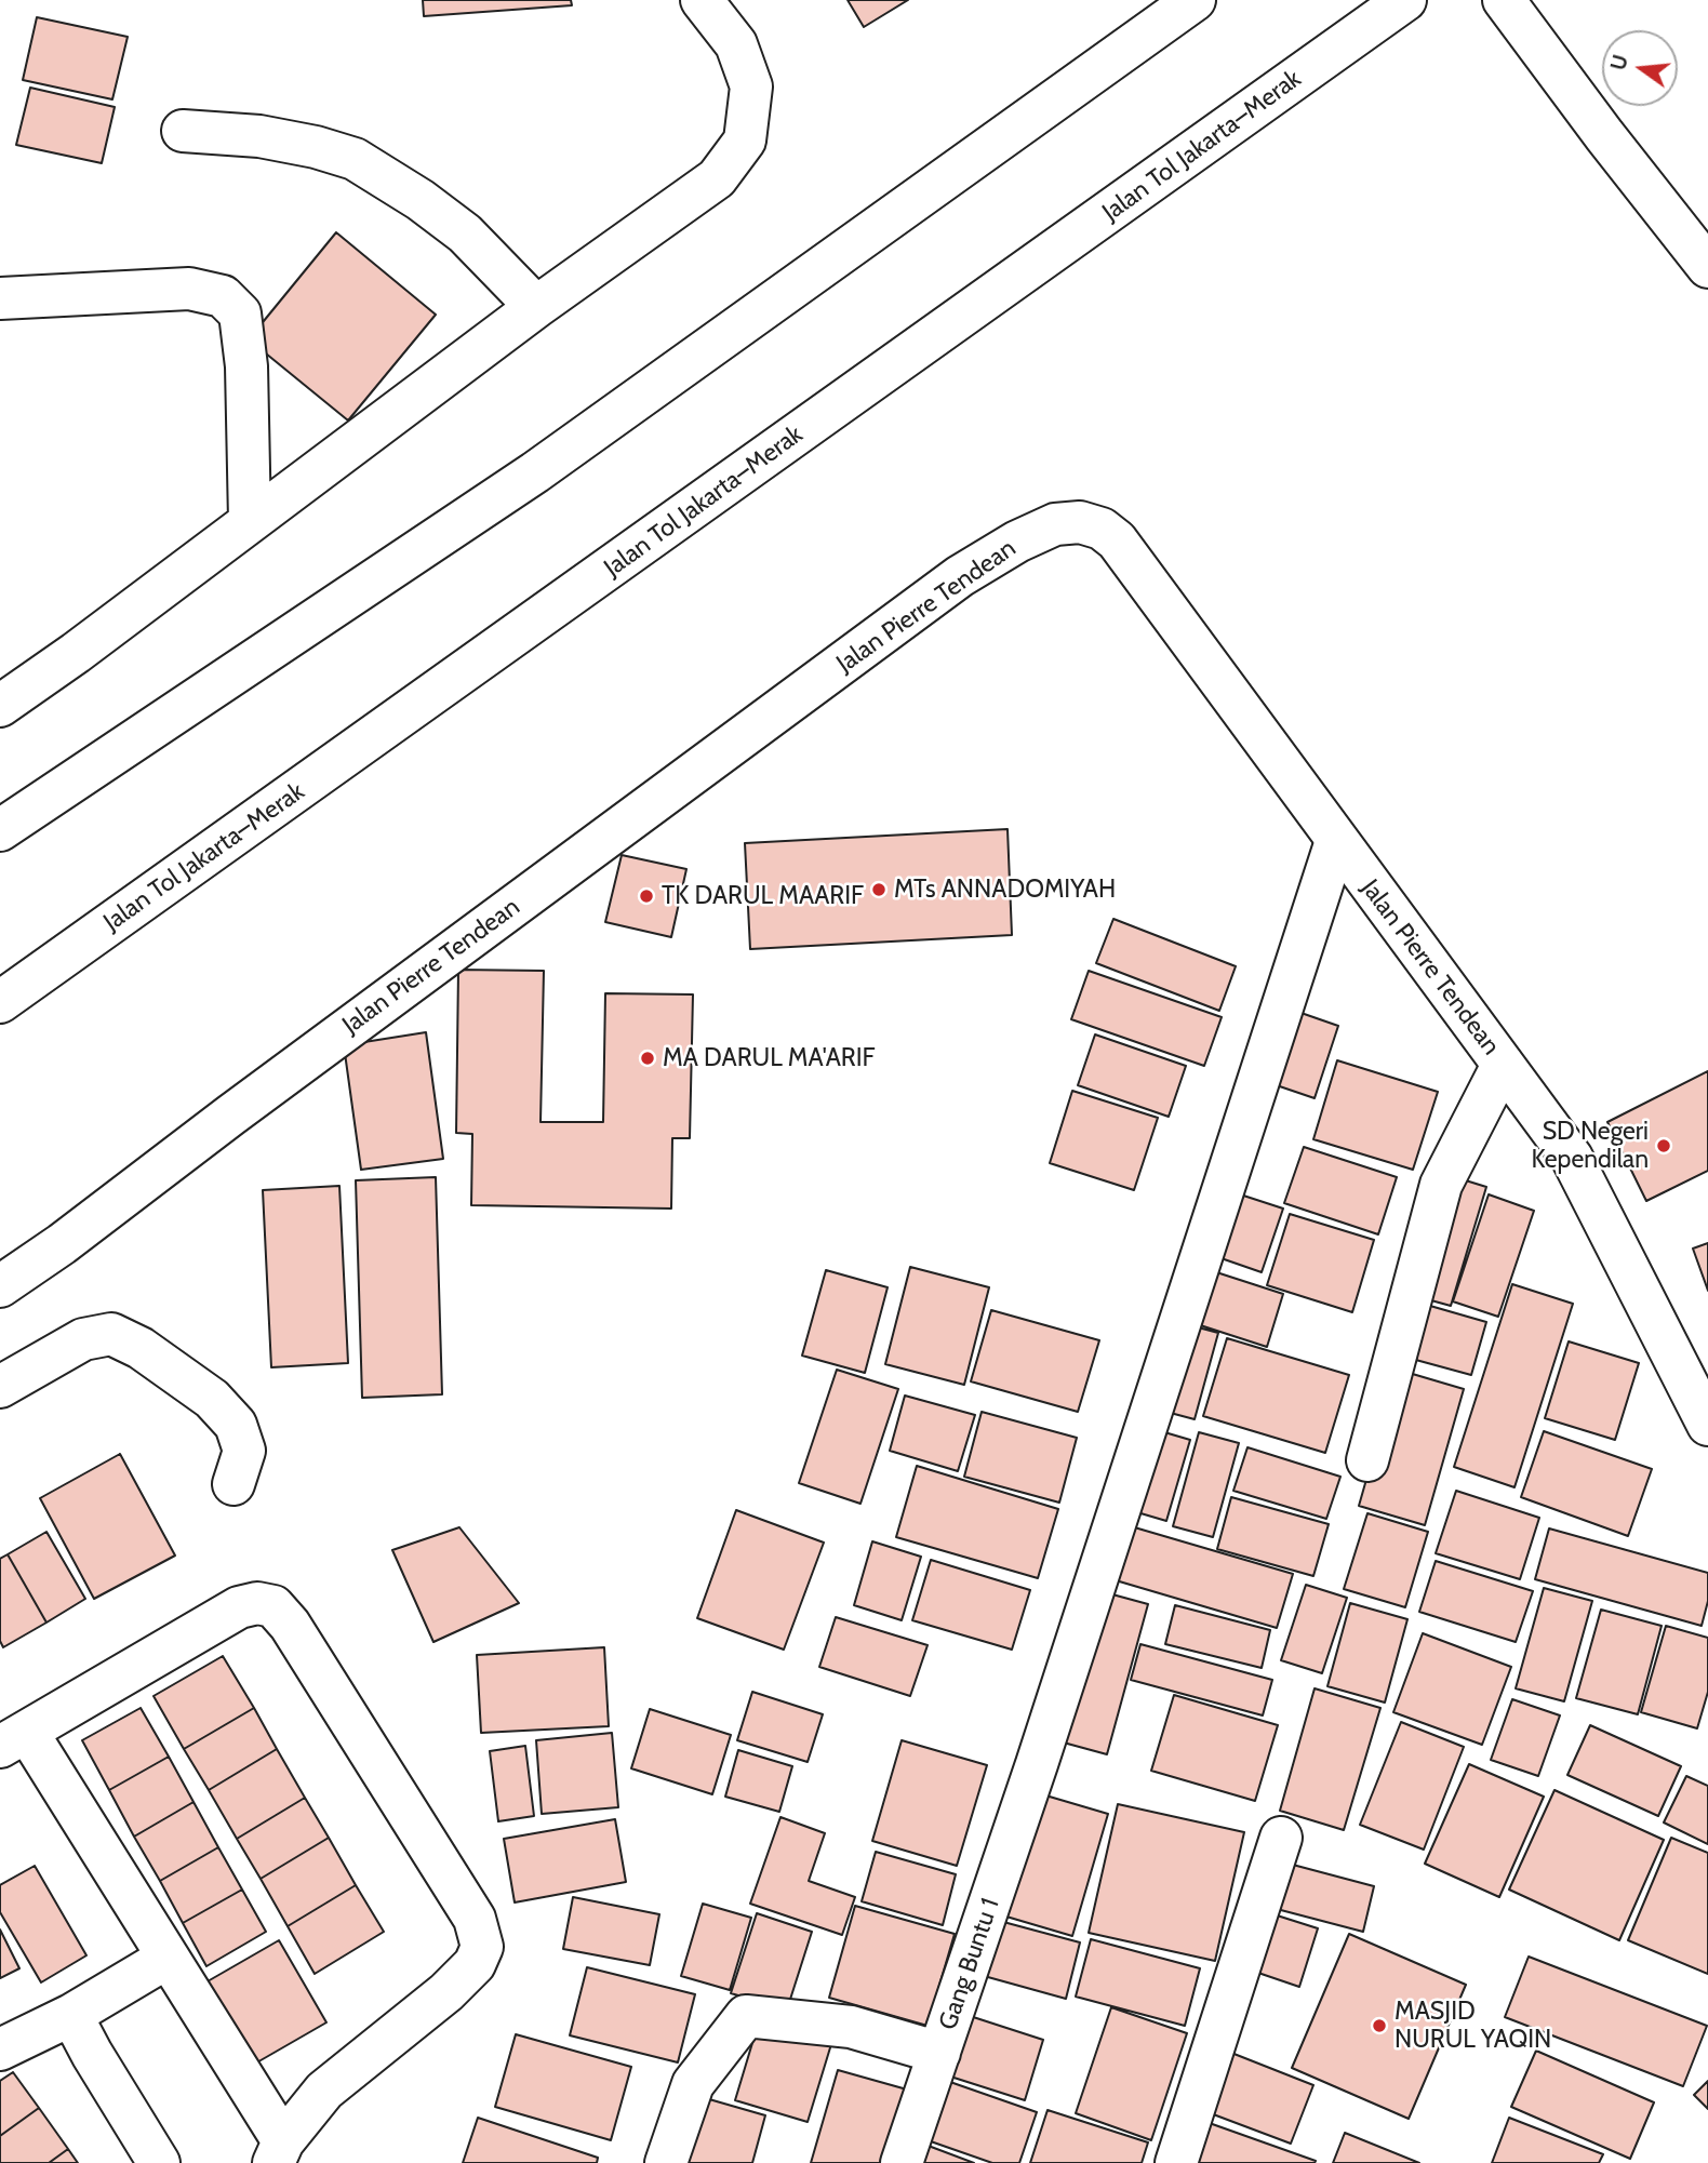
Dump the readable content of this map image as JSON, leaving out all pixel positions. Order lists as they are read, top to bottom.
{
  "streets": {
    "main road": ["Jalan Tol Jakarta–Merak", "Jalan Pierre Tendean", "Gang Buntu 1"]
  },
  "crossings": [
    ["Jalan Pierre Tendean", "Gang Buntu 1"]
  ],
  "places": [
    "MTs ANNADOMIYAH",
    "TK DARUL MAARIF",
    "MA DARUL MA'ARIF",
    "SD Negeri Kependilan",
    "MASJID NURUL YAQIN"
  ],
  "north": "left"
}
